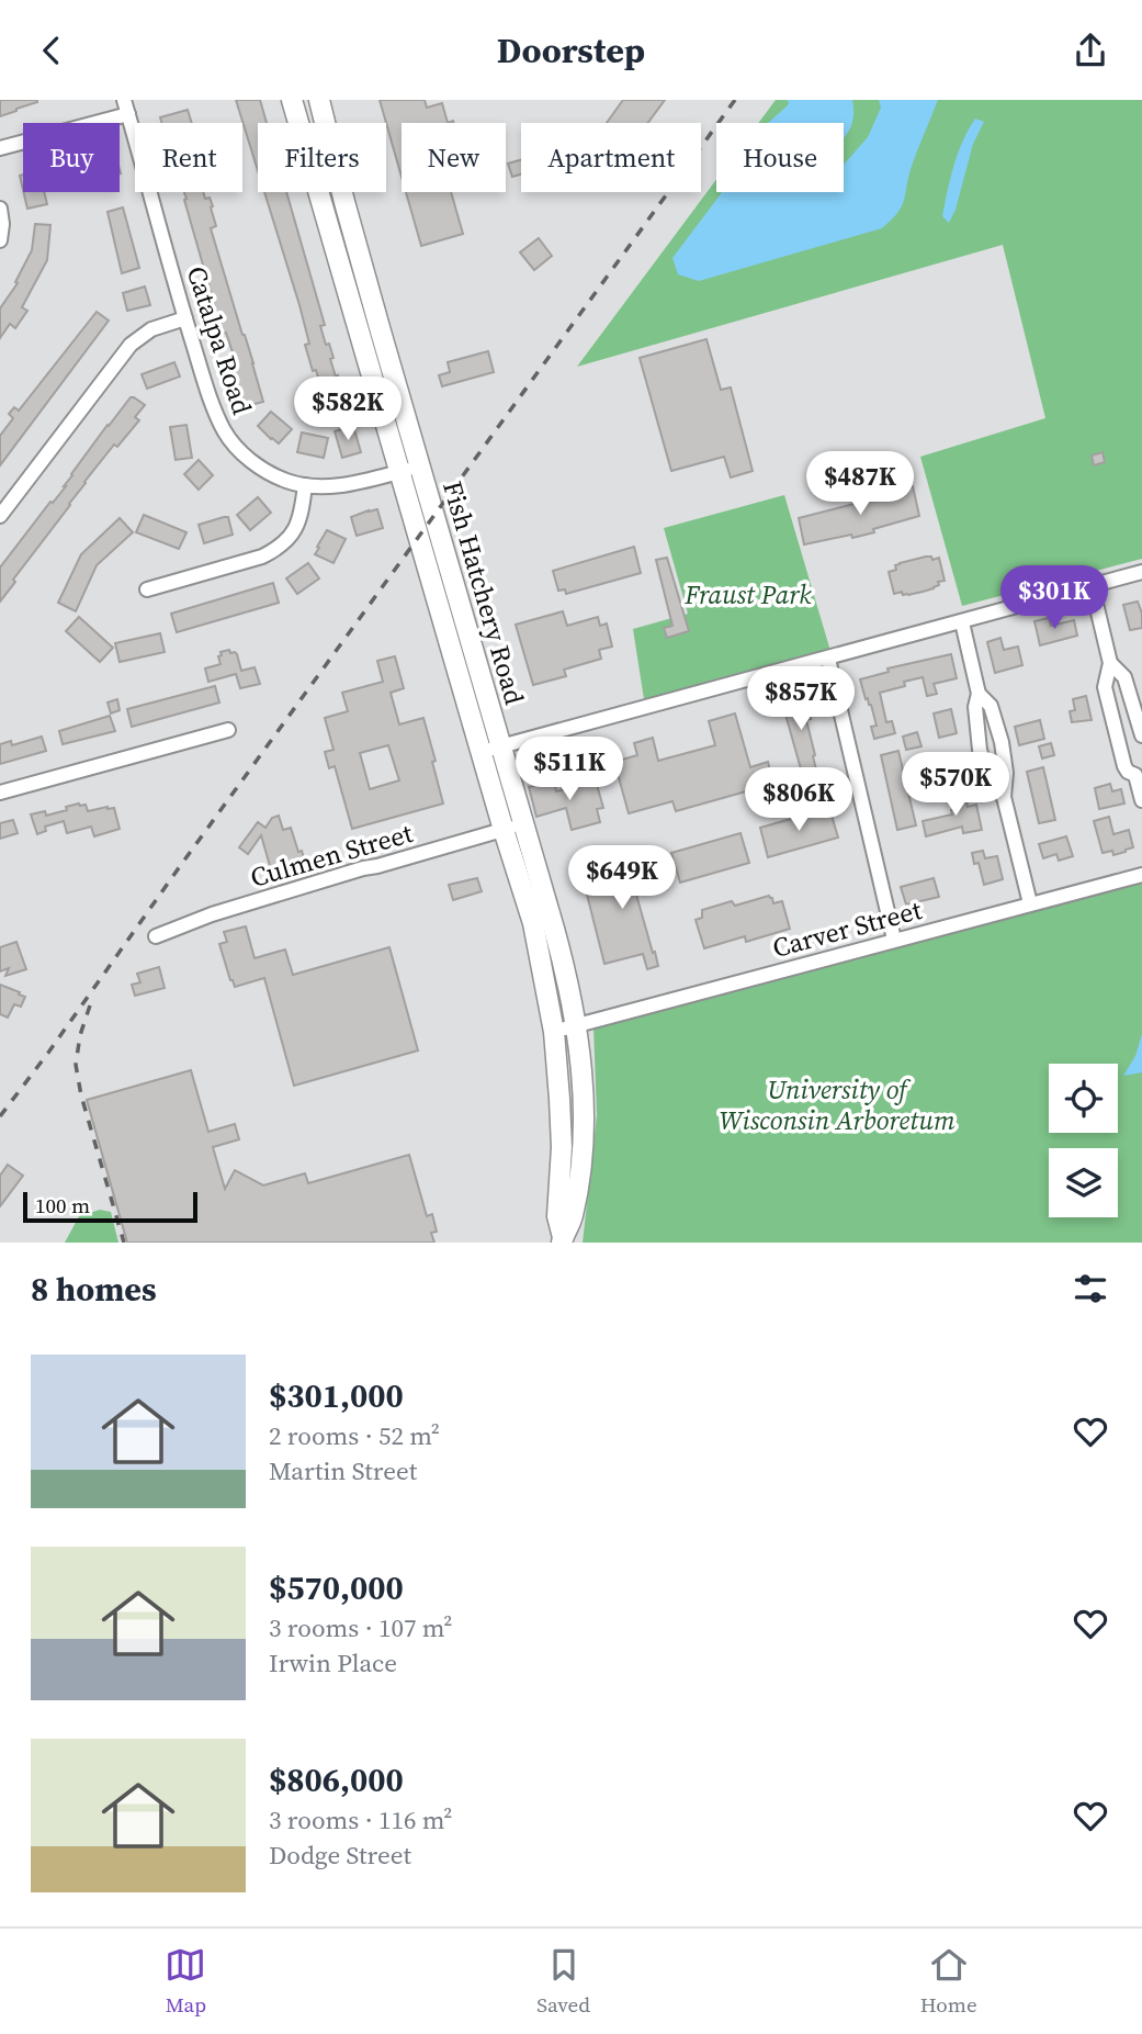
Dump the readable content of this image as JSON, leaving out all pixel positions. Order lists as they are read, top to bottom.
{
  "streets": {
    "main road": ["Fish Hatchery Road"],
    "street": ["Catalpa Road", "Culmen Street", "Carver Street"]
  },
  "crossings": [
    ["Catalpa Road", "Fish Hatchery Road"],
    ["Fish Hatchery Road", "Culmen Street"],
    ["Fish Hatchery Road", "Carver Street"]
  ],
  "parks": ["Fraust Park", "University of Wisconsin Arboretum"],
  "scale_bar": "100 m",
  "page": {
    "header": "Doorstep",
    "chip": [
      "Buy",
      "Rent",
      "Filters",
      "New",
      "Apartment",
      "House"
    ],
    "price": [
      "$582K",
      "$487K",
      "$301K",
      "$857K",
      "$511K",
      "$570K",
      "$806K",
      "$649K"
    ],
    "scale": "100 m",
    "heading": "8 homes",
    "list": [
      {
        "name": "$301,000",
        "note": "2 rooms · 52 m² · Martin Street"
      },
      {
        "name": "$570,000",
        "note": "3 rooms · 107 m² · Irwin Place"
      },
      {
        "name": "$806,000",
        "note": "3 rooms · 116 m² · Dodge Street"
      }
    ],
    "tabs": ["Map", "Saved", "Home"]
  }
}
